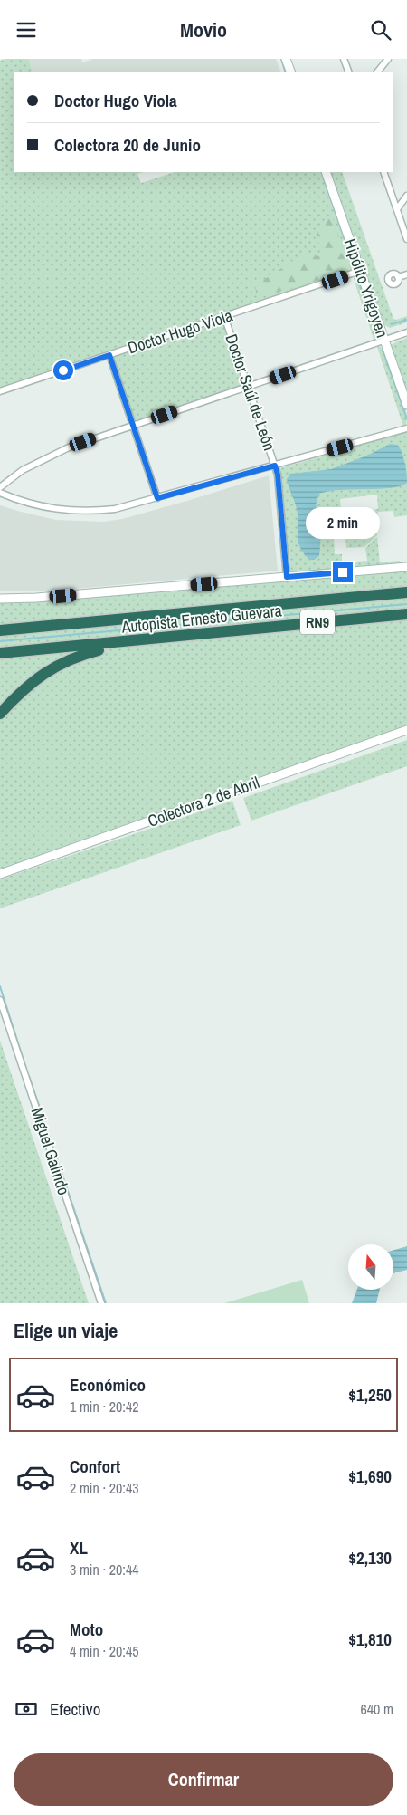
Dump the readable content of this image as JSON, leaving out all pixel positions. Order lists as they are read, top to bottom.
{
  "streets": {
    "highway": ["Autopista Ernesto Guevara", "RN9"],
    "main road": ["Hipólito Yrigoyen", "Colectora 2 de Abril"],
    "street": ["Doctor Hugo Viola", "Doctor Saúl de León", "Miguel Galindo"]
  },
  "crossings": [
    ["Hipólito Yrigoyen", "Doctor Hugo Viola"],
    ["Doctor Hugo Viola", "Doctor Saúl de León"]
  ],
  "north": "top",
  "page": {
    "header": "Movio",
    "banner": ["Doctor Hugo Viola", "Colectora 20 de Junio"],
    "bubble": "2 min",
    "heading": "Elige un viaje",
    "list": [
      {
        "name": "Económico",
        "note": "1 min · 20:42",
        "value": "$1,250"
      },
      {
        "name": "Confort",
        "note": "2 min · 20:43",
        "value": "$1,690"
      },
      {
        "name": "XL",
        "note": "3 min · 20:44",
        "value": "$2,130"
      },
      {
        "name": "Moto",
        "note": "4 min · 20:45",
        "value": "$1,810"
      }
    ],
    "pay": ["Efectivo", "640 m"],
    "buttons": "Confirmar"
  }
}
